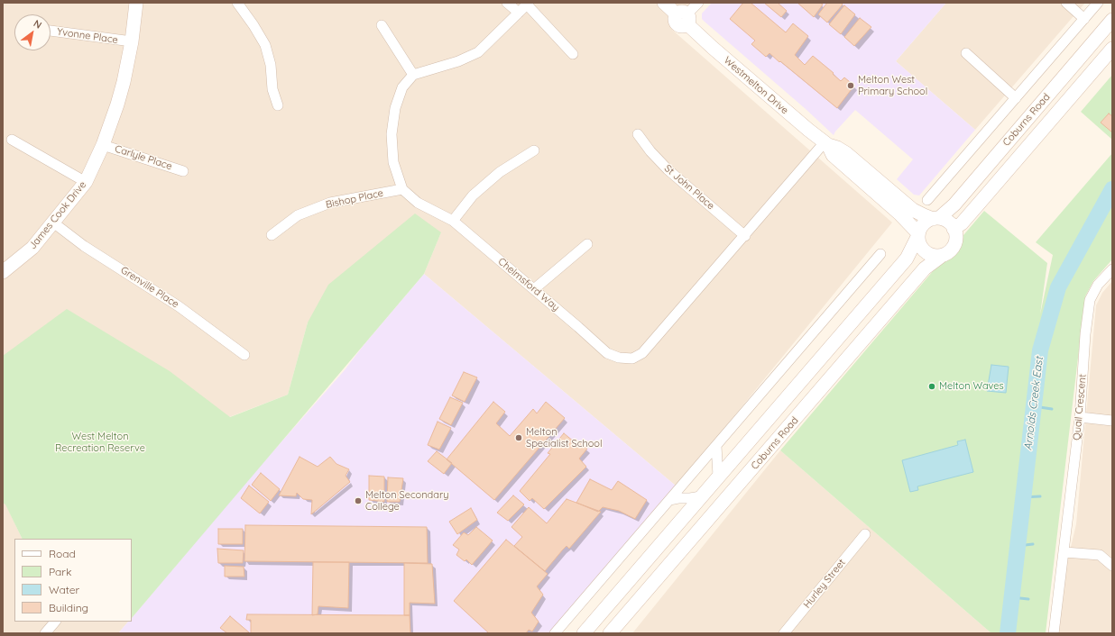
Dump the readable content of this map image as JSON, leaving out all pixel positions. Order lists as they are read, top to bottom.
{
  "streets": {
    "street": [
      "Yvonne Place",
      "Westmelton Drive",
      "Coburns Road",
      "Carlyle Place",
      "St John Place",
      "Bishop Place",
      "James Cook Drive",
      "Chelmsford Way",
      "Grenville Place",
      "Quail Crescent",
      "Hurley Street"
    ]
  },
  "crossings": [
    ["Yvonne Place", "James Cook Drive"],
    ["Westmelton Drive", "Coburns Road"],
    ["Westmelton Drive", "Chelmsford Way"],
    ["Carlyle Place", "James Cook Drive"],
    ["St John Place", "Chelmsford Way"],
    ["Bishop Place", "Chelmsford Way"],
    ["James Cook Drive", "Grenville Place"]
  ],
  "water": ["Arnolds Creek East"],
  "parks": ["West Melton Recreation Reserve"],
  "places": [
    "Melton West Primary School",
    "Melton Waves",
    "Melton Specialist School",
    "Melton Secondary College"
  ],
  "legend": [
    "Road",
    "Park",
    "Water",
    "Building"
  ],
  "north": "top right"
}
